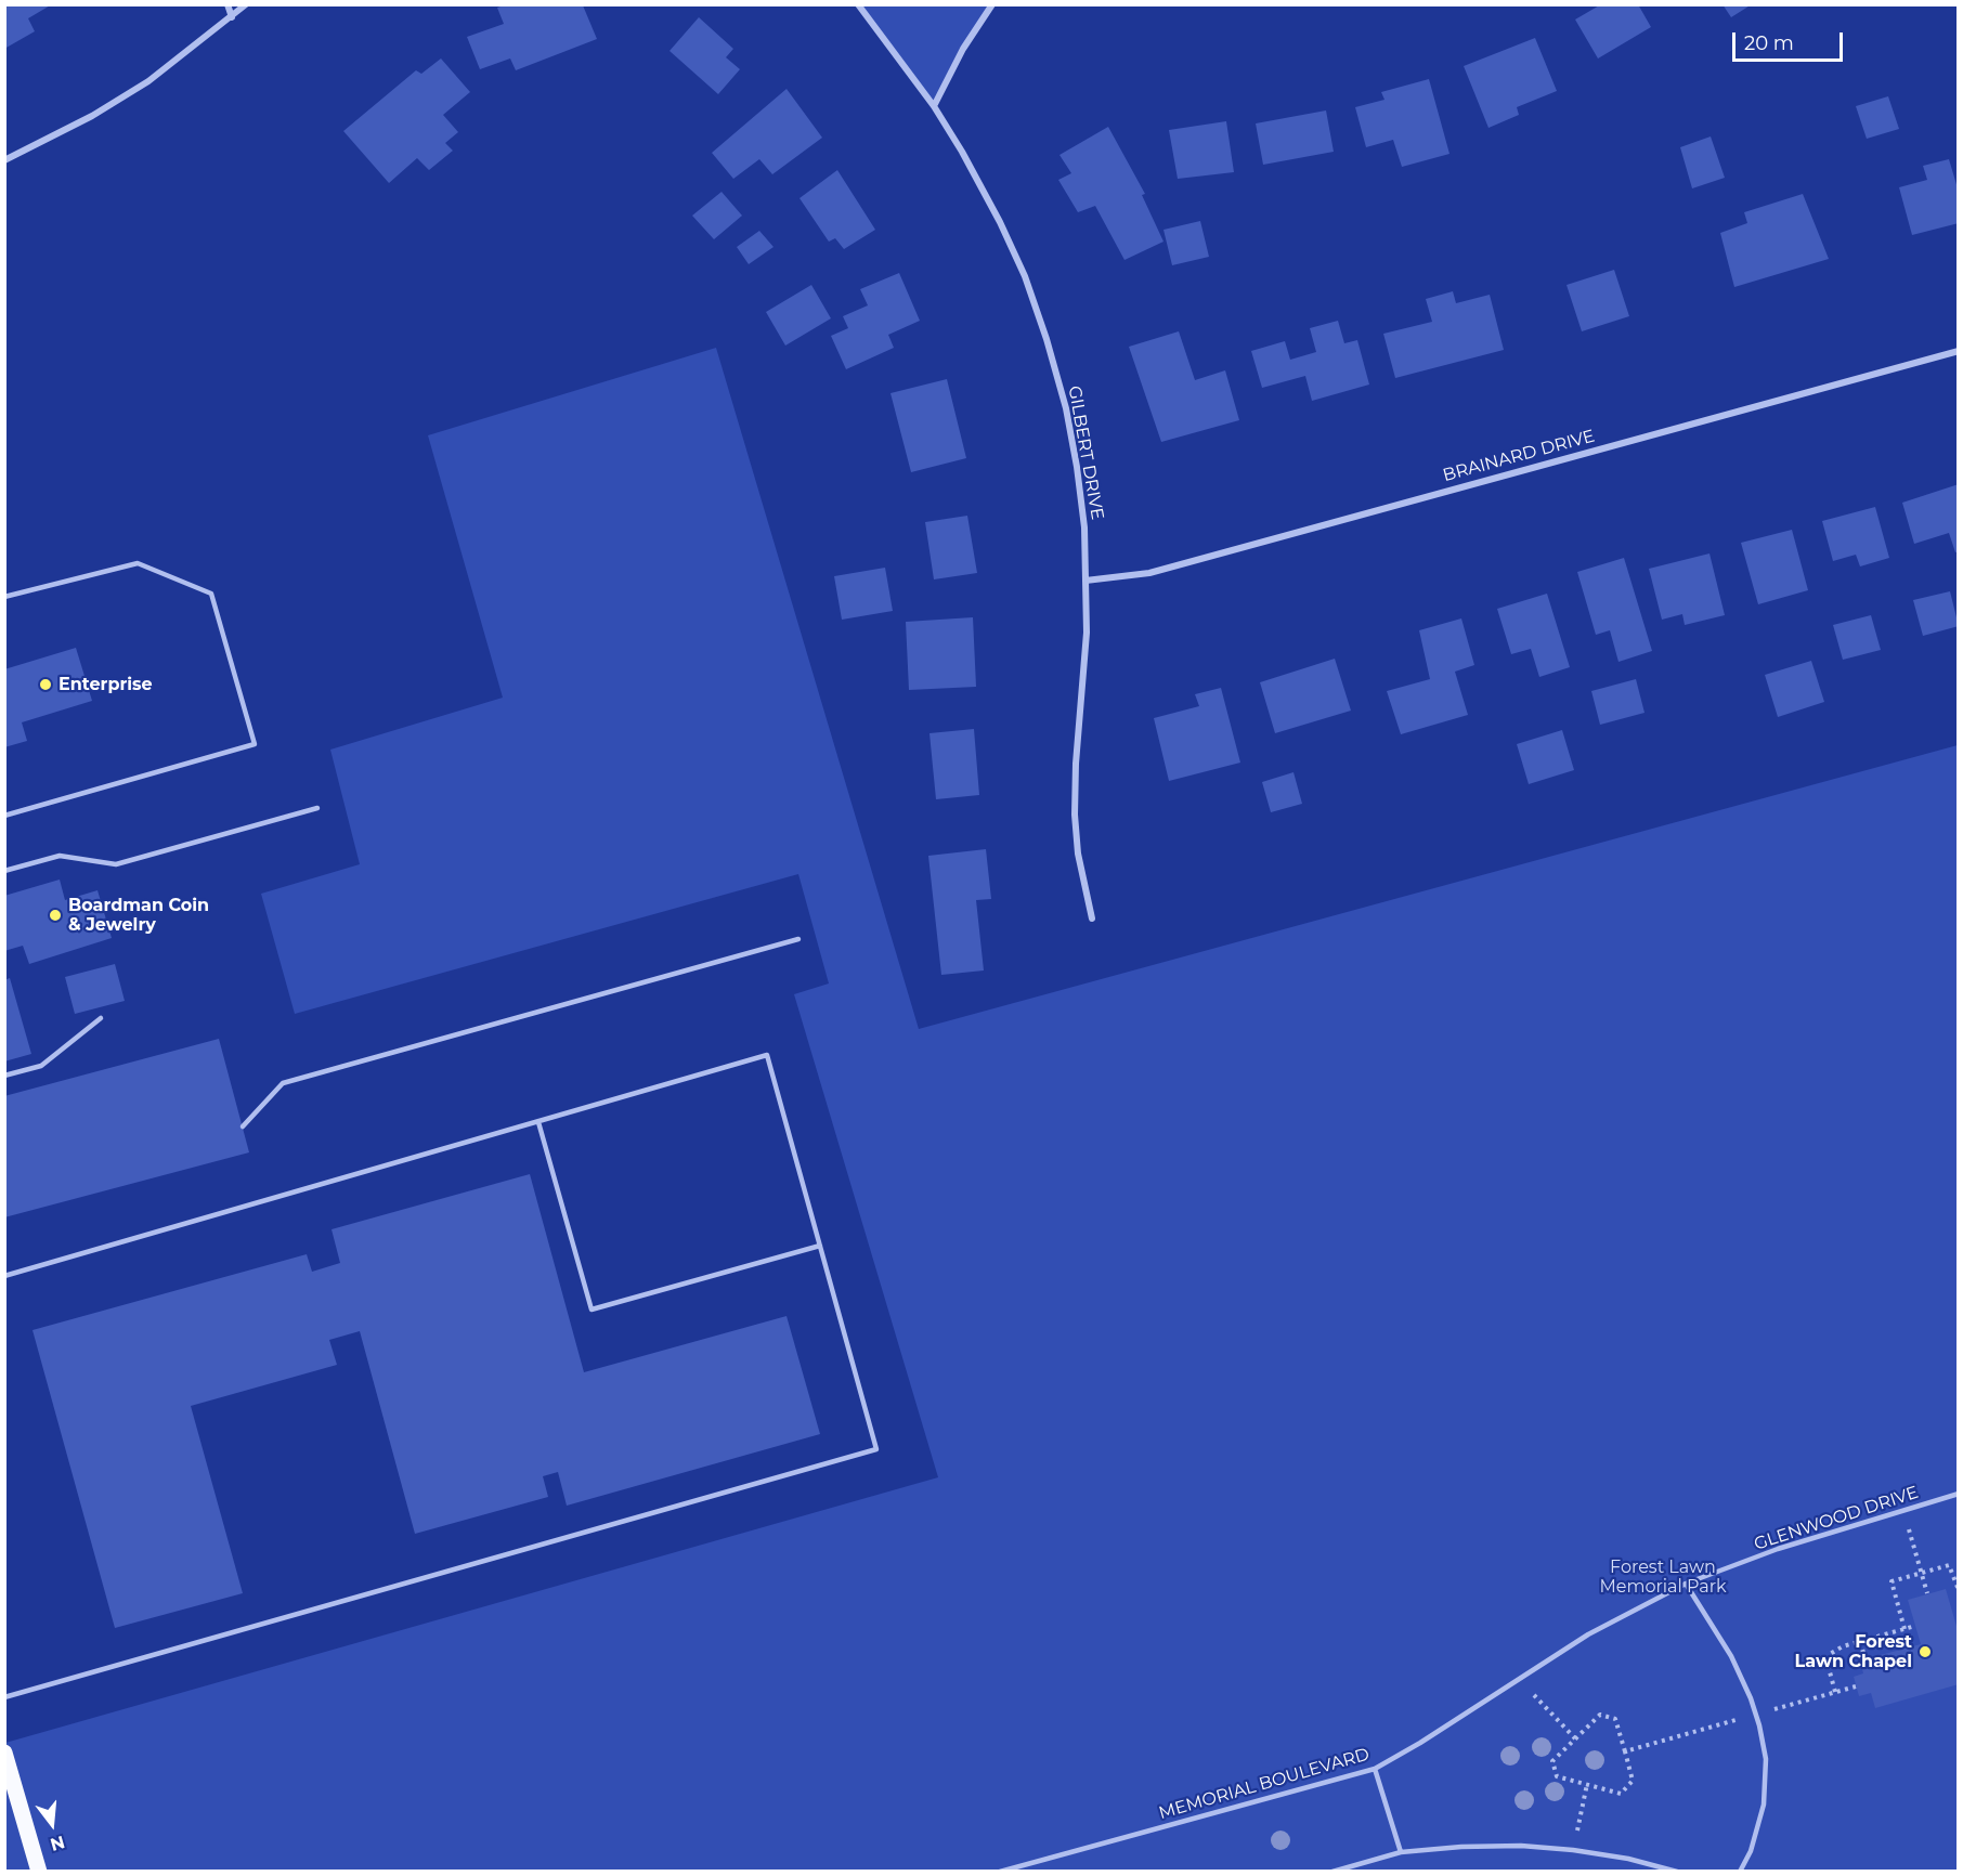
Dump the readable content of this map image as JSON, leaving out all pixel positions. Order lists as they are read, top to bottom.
{
  "streets": {
    "street": ["GILBERT DRIVE", "BRAINARD DRIVE"],
    "lane": ["GLENWOOD DRIVE", "MEMORIAL BOULEVARD"]
  },
  "crossings": [
    ["GILBERT DRIVE", "BRAINARD DRIVE"],
    ["GLENWOOD DRIVE", "MEMORIAL BOULEVARD"]
  ],
  "parks": ["Forest Lawn Memorial Park"],
  "places": ["Enterprise", "Boardman Coin & Jewelry", "Forest Lawn Chapel"],
  "scale_bar": "20 m",
  "north": "bottom"
}
